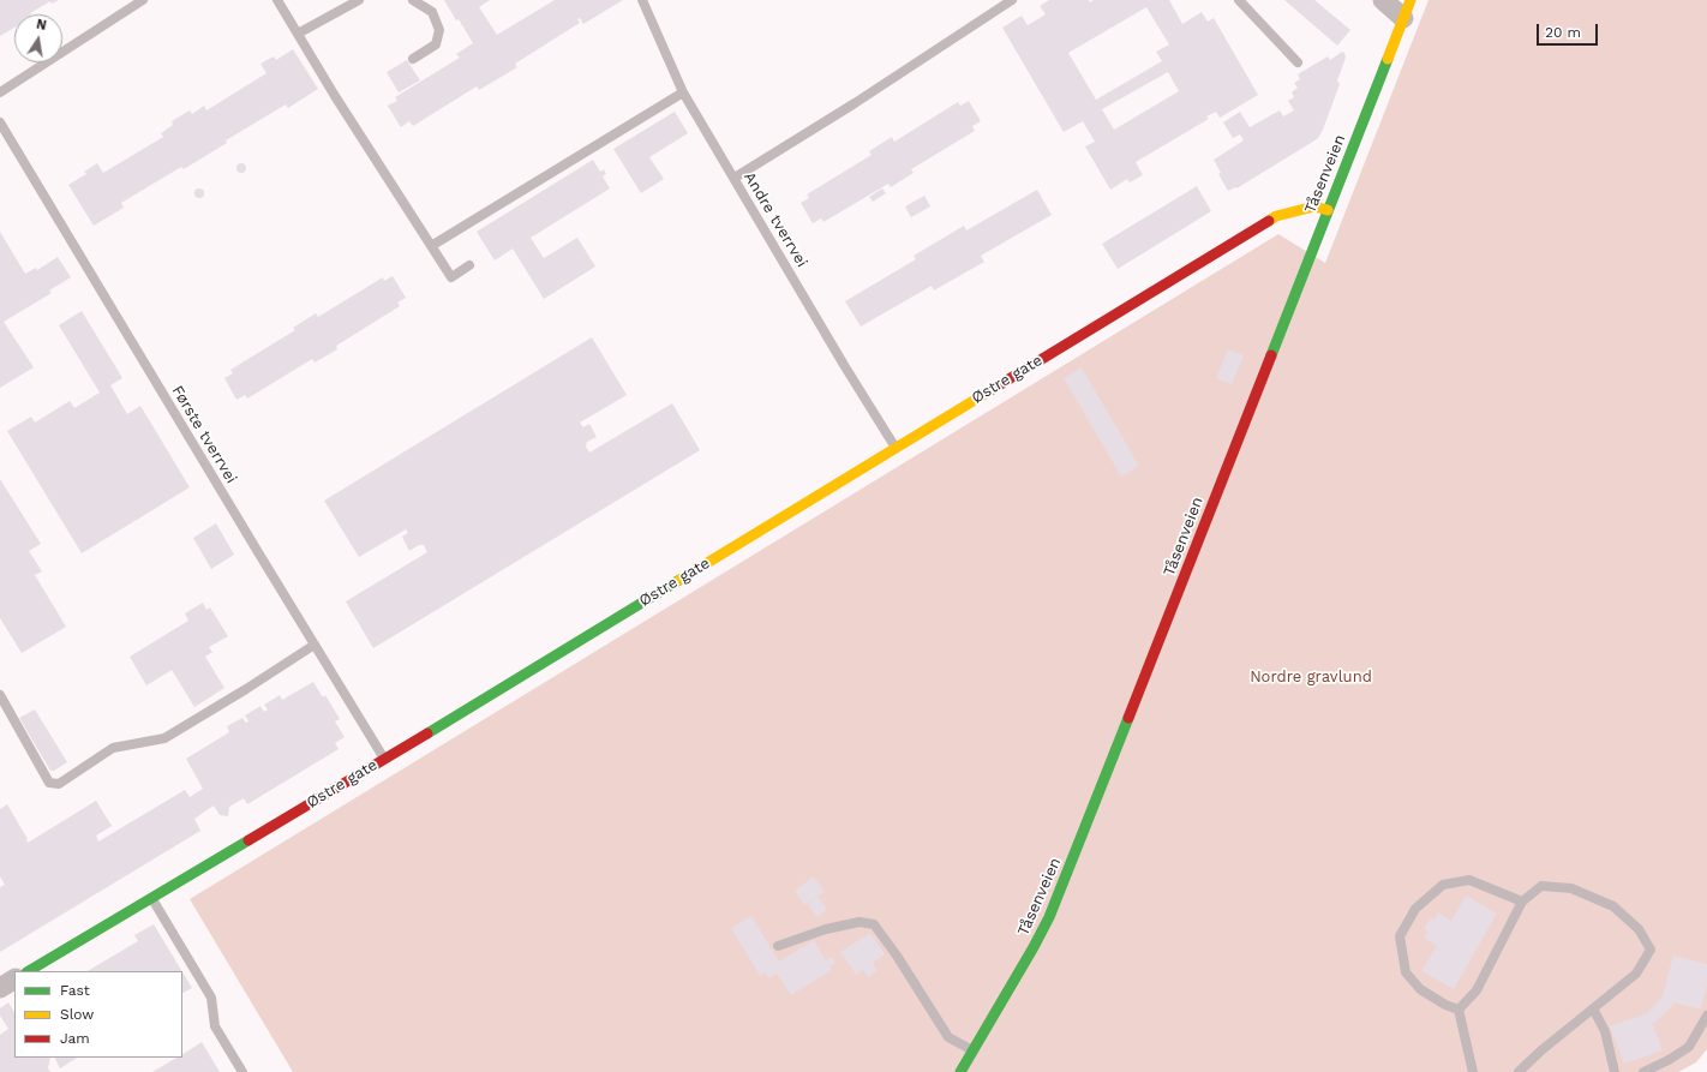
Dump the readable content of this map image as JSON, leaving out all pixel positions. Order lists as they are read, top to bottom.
{
  "streets": {
    "street": ["Tåsenveien", "Østre gate"],
    "lane": ["Andre tverrvei", "Første tverrvei"]
  },
  "crossings": [
    ["Tåsenveien", "Østre gate"],
    ["Andre tverrvei", "Østre gate"],
    ["Østre gate", "Første tverrvei"]
  ],
  "parks": ["Nordre gravlund"],
  "legend": ["Fast", "Slow", "Jam"],
  "scale_bar": "20 m",
  "north": "top"
}
